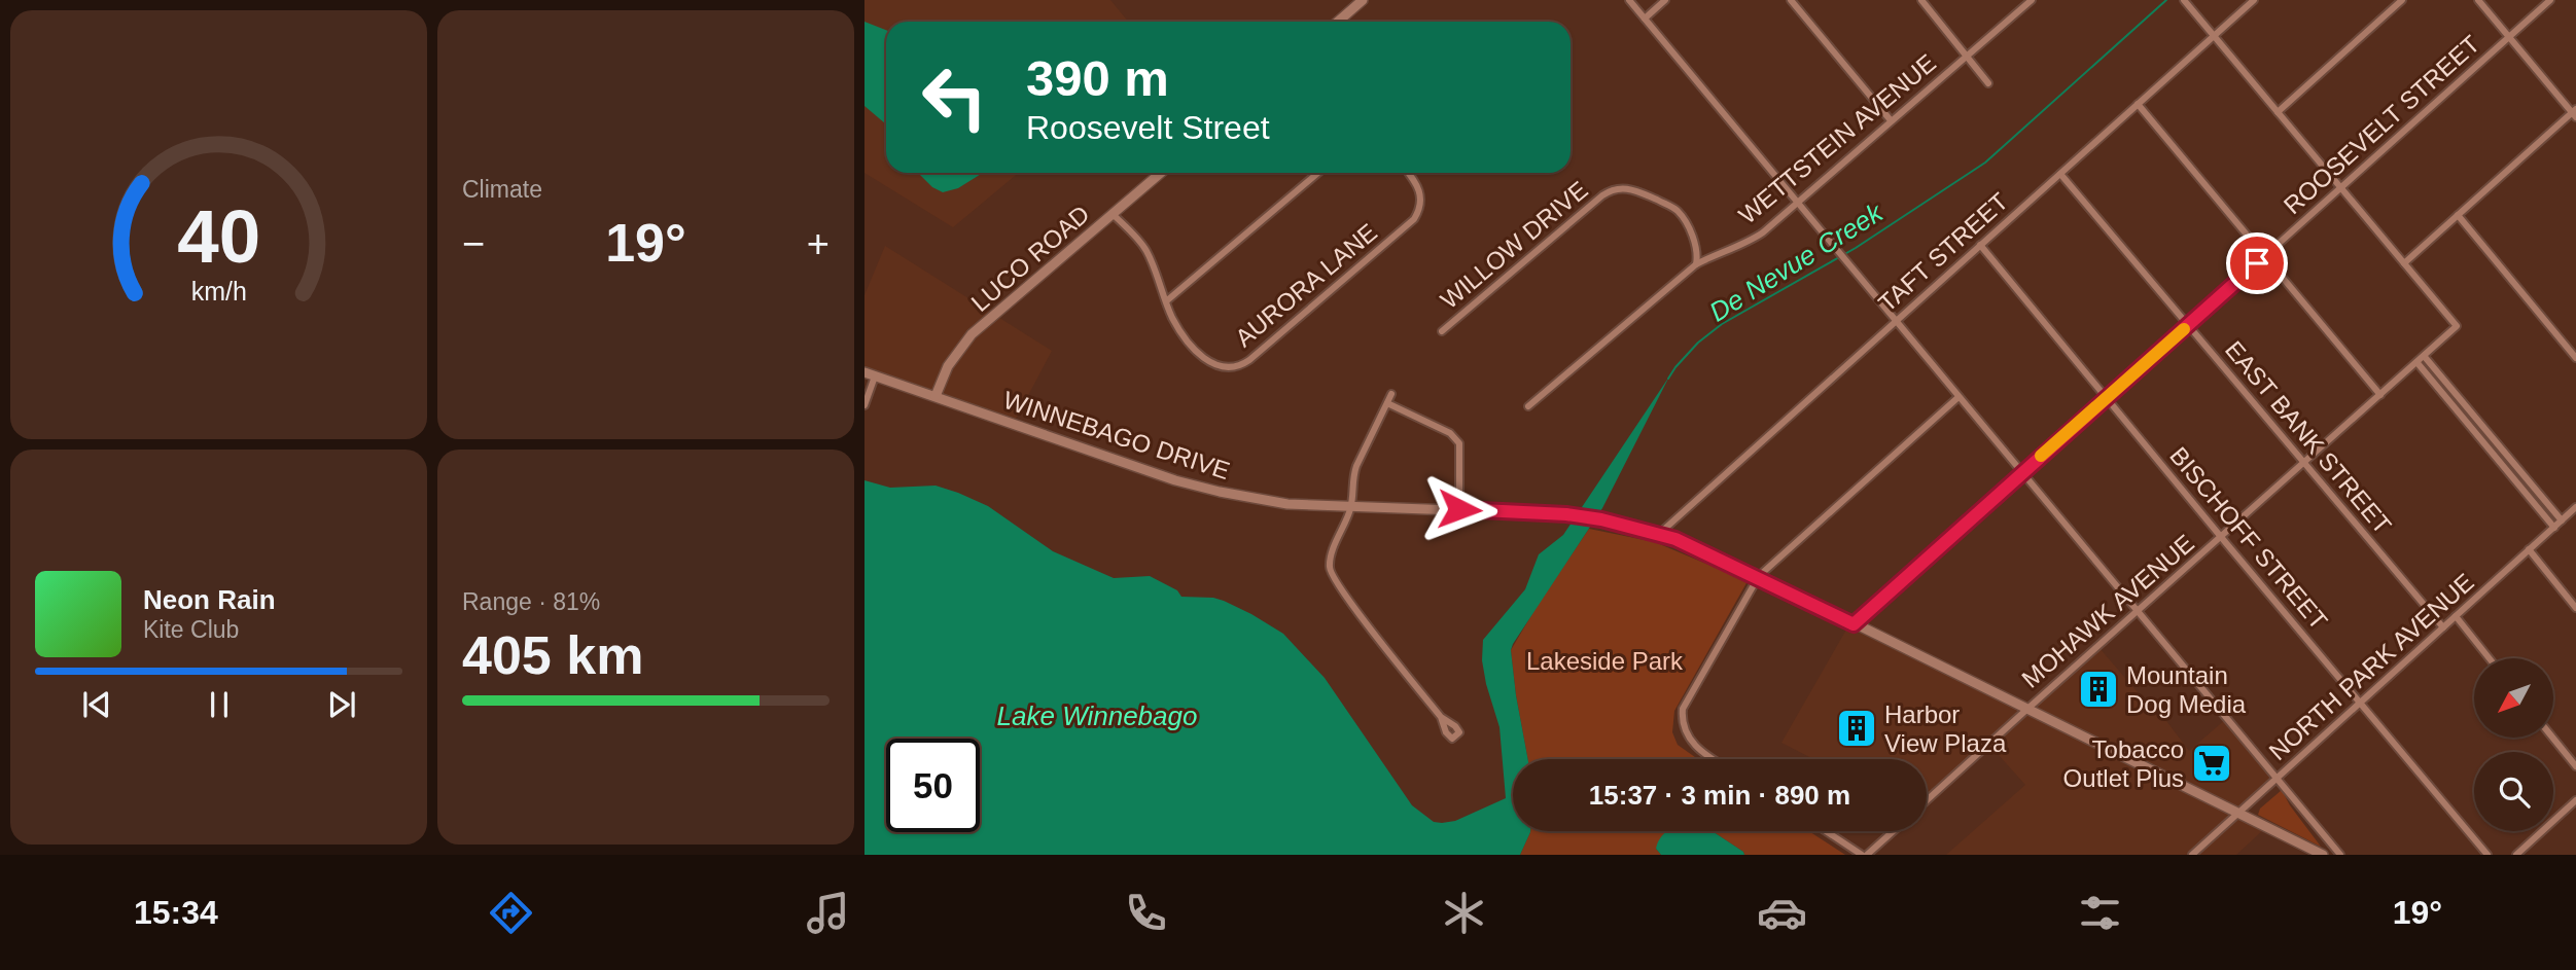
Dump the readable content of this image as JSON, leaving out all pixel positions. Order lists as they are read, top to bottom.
{
  "streets": {
    "main road": ["LUCO ROAD", "WINNEBAGO DRIVE"],
    "street": [
      "ROOSEVELT STREET",
      "WETTSTEIN AVENUE",
      "WILLOW DRIVE",
      "TAFT STREET",
      "AURORA LANE",
      "EAST BANK STREET",
      "BISCHOFF STREET",
      "MOHAWK AVENUE",
      "NORTH PARK AVENUE"
    ]
  },
  "crossings": [
    ["ROOSEVELT STREET", "WINNEBAGO DRIVE"],
    ["ROOSEVELT STREET", "EAST BANK STREET"],
    ["ROOSEVELT STREET", "BISCHOFF STREET"],
    ["WETTSTEIN AVENUE", "WILLOW DRIVE"],
    ["TAFT STREET", "WINNEBAGO DRIVE"],
    ["TAFT STREET", "EAST BANK STREET"],
    ["TAFT STREET", "BISCHOFF STREET"],
    ["LUCO ROAD", "AURORA LANE"],
    ["LUCO ROAD", "WINNEBAGO DRIVE"],
    ["WINNEBAGO DRIVE", "MOHAWK AVENUE"],
    ["WINNEBAGO DRIVE", "NORTH PARK AVENUE"],
    ["EAST BANK STREET", "MOHAWK AVENUE"],
    ["EAST BANK STREET", "NORTH PARK AVENUE"],
    ["BISCHOFF STREET", "MOHAWK AVENUE"],
    ["BISCHOFF STREET", "NORTH PARK AVENUE"]
  ],
  "water": ["De Nevue Creek", "Lake Winnebago"],
  "parks": ["Lakeside Park"],
  "places": {
    "building": ["Mountain Dog Media", "Harbor View Plaza"],
    "supermarket": ["Tobacco Outlet Plus"]
  },
  "north": "bottom left",
  "page": {
    "tile": [
      "Climate",
      ["Range · 81%", "405 km"]
    ],
    "turn": ["390 m", "Roosevelt Street"],
    "heat": ["−", "19°", "+"],
    "song": ["Neon Rain", "Kite Club"],
    "limit": "50",
    "trip": "15:37 · 3 min · 890 m",
    "tabs": ["15:34", "19°"],
    "gauge": ["40", "km/h"]
  }
}
